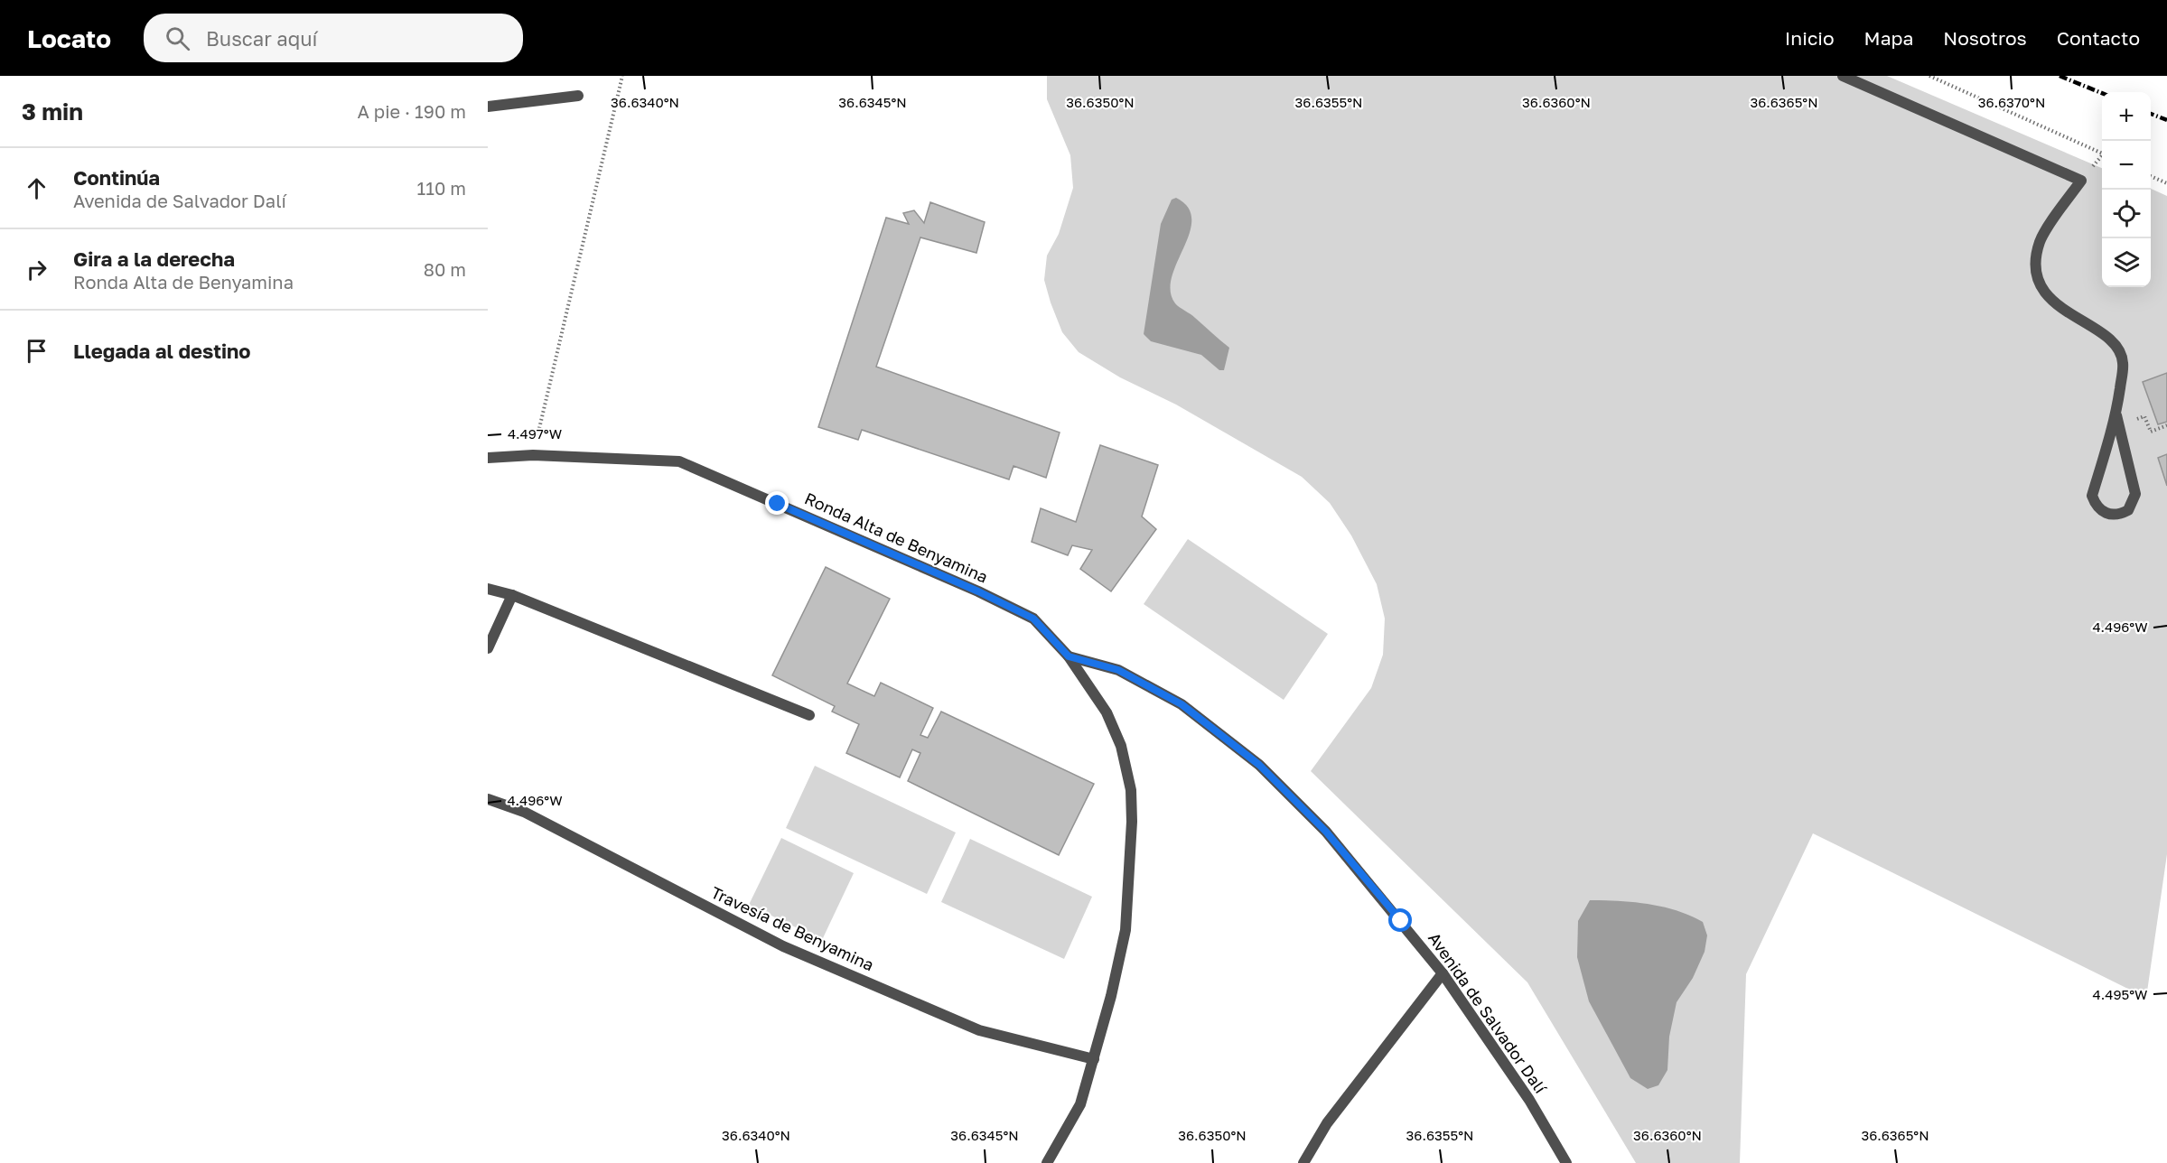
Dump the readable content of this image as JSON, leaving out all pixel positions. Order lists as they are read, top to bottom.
{
  "streets": {
    "street": ["Ronda Alta de Benyamina", "Travesía de Benyamina", "Avenida de Salvador Dalí"]
  },
  "crossings": [
    ["Ronda Alta de Benyamina", "Travesía de Benyamina"],
    ["Ronda Alta de Benyamina", "Avenida de Salvador Dalí"]
  ],
  "page": {
    "header": "Locato",
    "search": "Buscar aquí",
    "nav": [
      "Inicio",
      "Mapa",
      "Nosotros",
      "Contacto"
    ],
    "heading": ["3 min", "A pie · 190 m"],
    "map_buttons": ["+", "−"],
    "list": [
      ["Continúa", "Avenida de Salvador Dalí", "110 m"],
      ["Gira a la derecha", "Ronda Alta de Benyamina", "80 m"],
      "Llegada al destino"
    ]
  },
  "coordinates": [
    "36.6340°N",
    "36.6345°N",
    "36.6350°N",
    "36.6355°N",
    "36.6360°N",
    "36.6365°N",
    "36.6370°N",
    "4.497°W",
    "4.496°W",
    "4.495°W"
  ]
}
